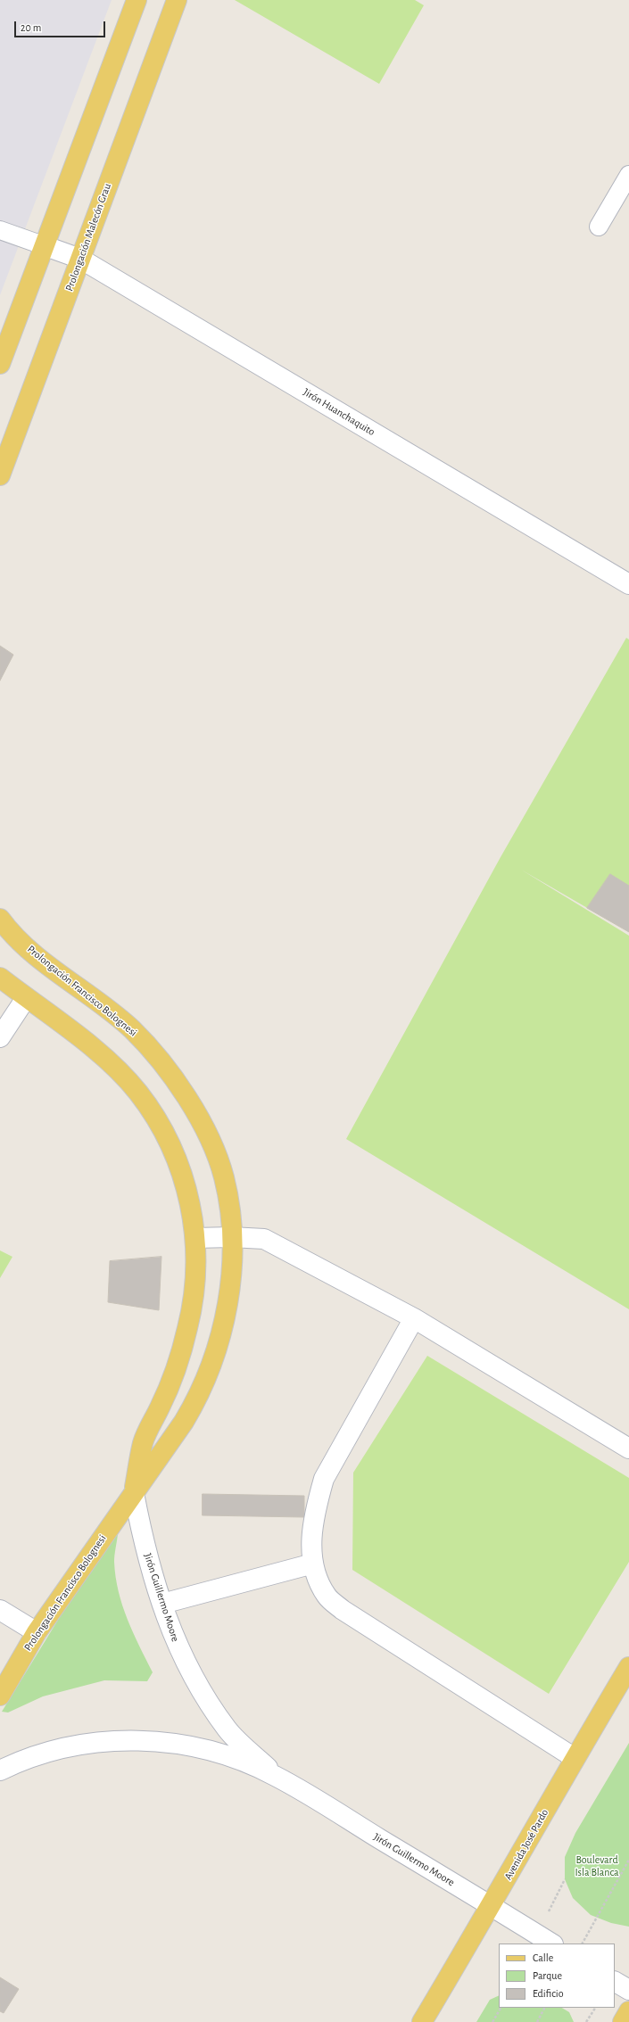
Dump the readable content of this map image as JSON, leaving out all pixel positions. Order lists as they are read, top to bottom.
{
  "streets": {
    "main road": ["Prolongación Malecón Grau", "Prolongación Francisco Bolognesi", "Avenida José Pardo"],
    "street": ["Jirón Huanchaquito", "Jirón Guillermo Moore"]
  },
  "crossings": [
    ["Prolongación Malecón Grau", "Jirón Huanchaquito"],
    ["Prolongación Francisco Bolognesi", "Jirón Guillermo Moore"],
    ["Jirón Guillermo Moore", "Avenida José Pardo"]
  ],
  "parks": ["Boulevard Isla Blanca"],
  "legend": ["Calle", "Parque", "Edificio"],
  "scale_bar": "20 m"
}
